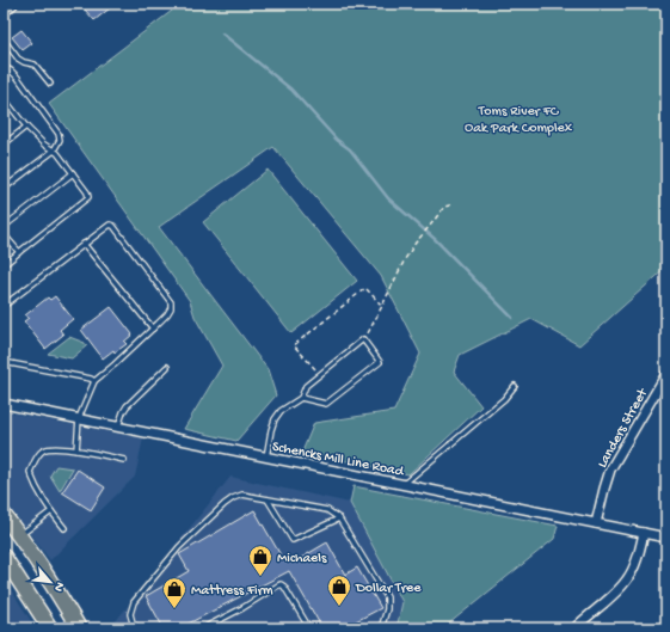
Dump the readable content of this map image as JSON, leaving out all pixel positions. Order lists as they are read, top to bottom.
{
  "streets": {
    "street": ["Landers Street", "Schencks Mill Line Road"]
  },
  "crossings": [
    ["Landers Street", "Schencks Mill Line Road"]
  ],
  "parks": ["Toms River FC Oak Park Complex"],
  "places": {
    "shop": ["Michaels", "Dollar Tree", "Mattress Firm"]
  },
  "north": "bottom right"
}
